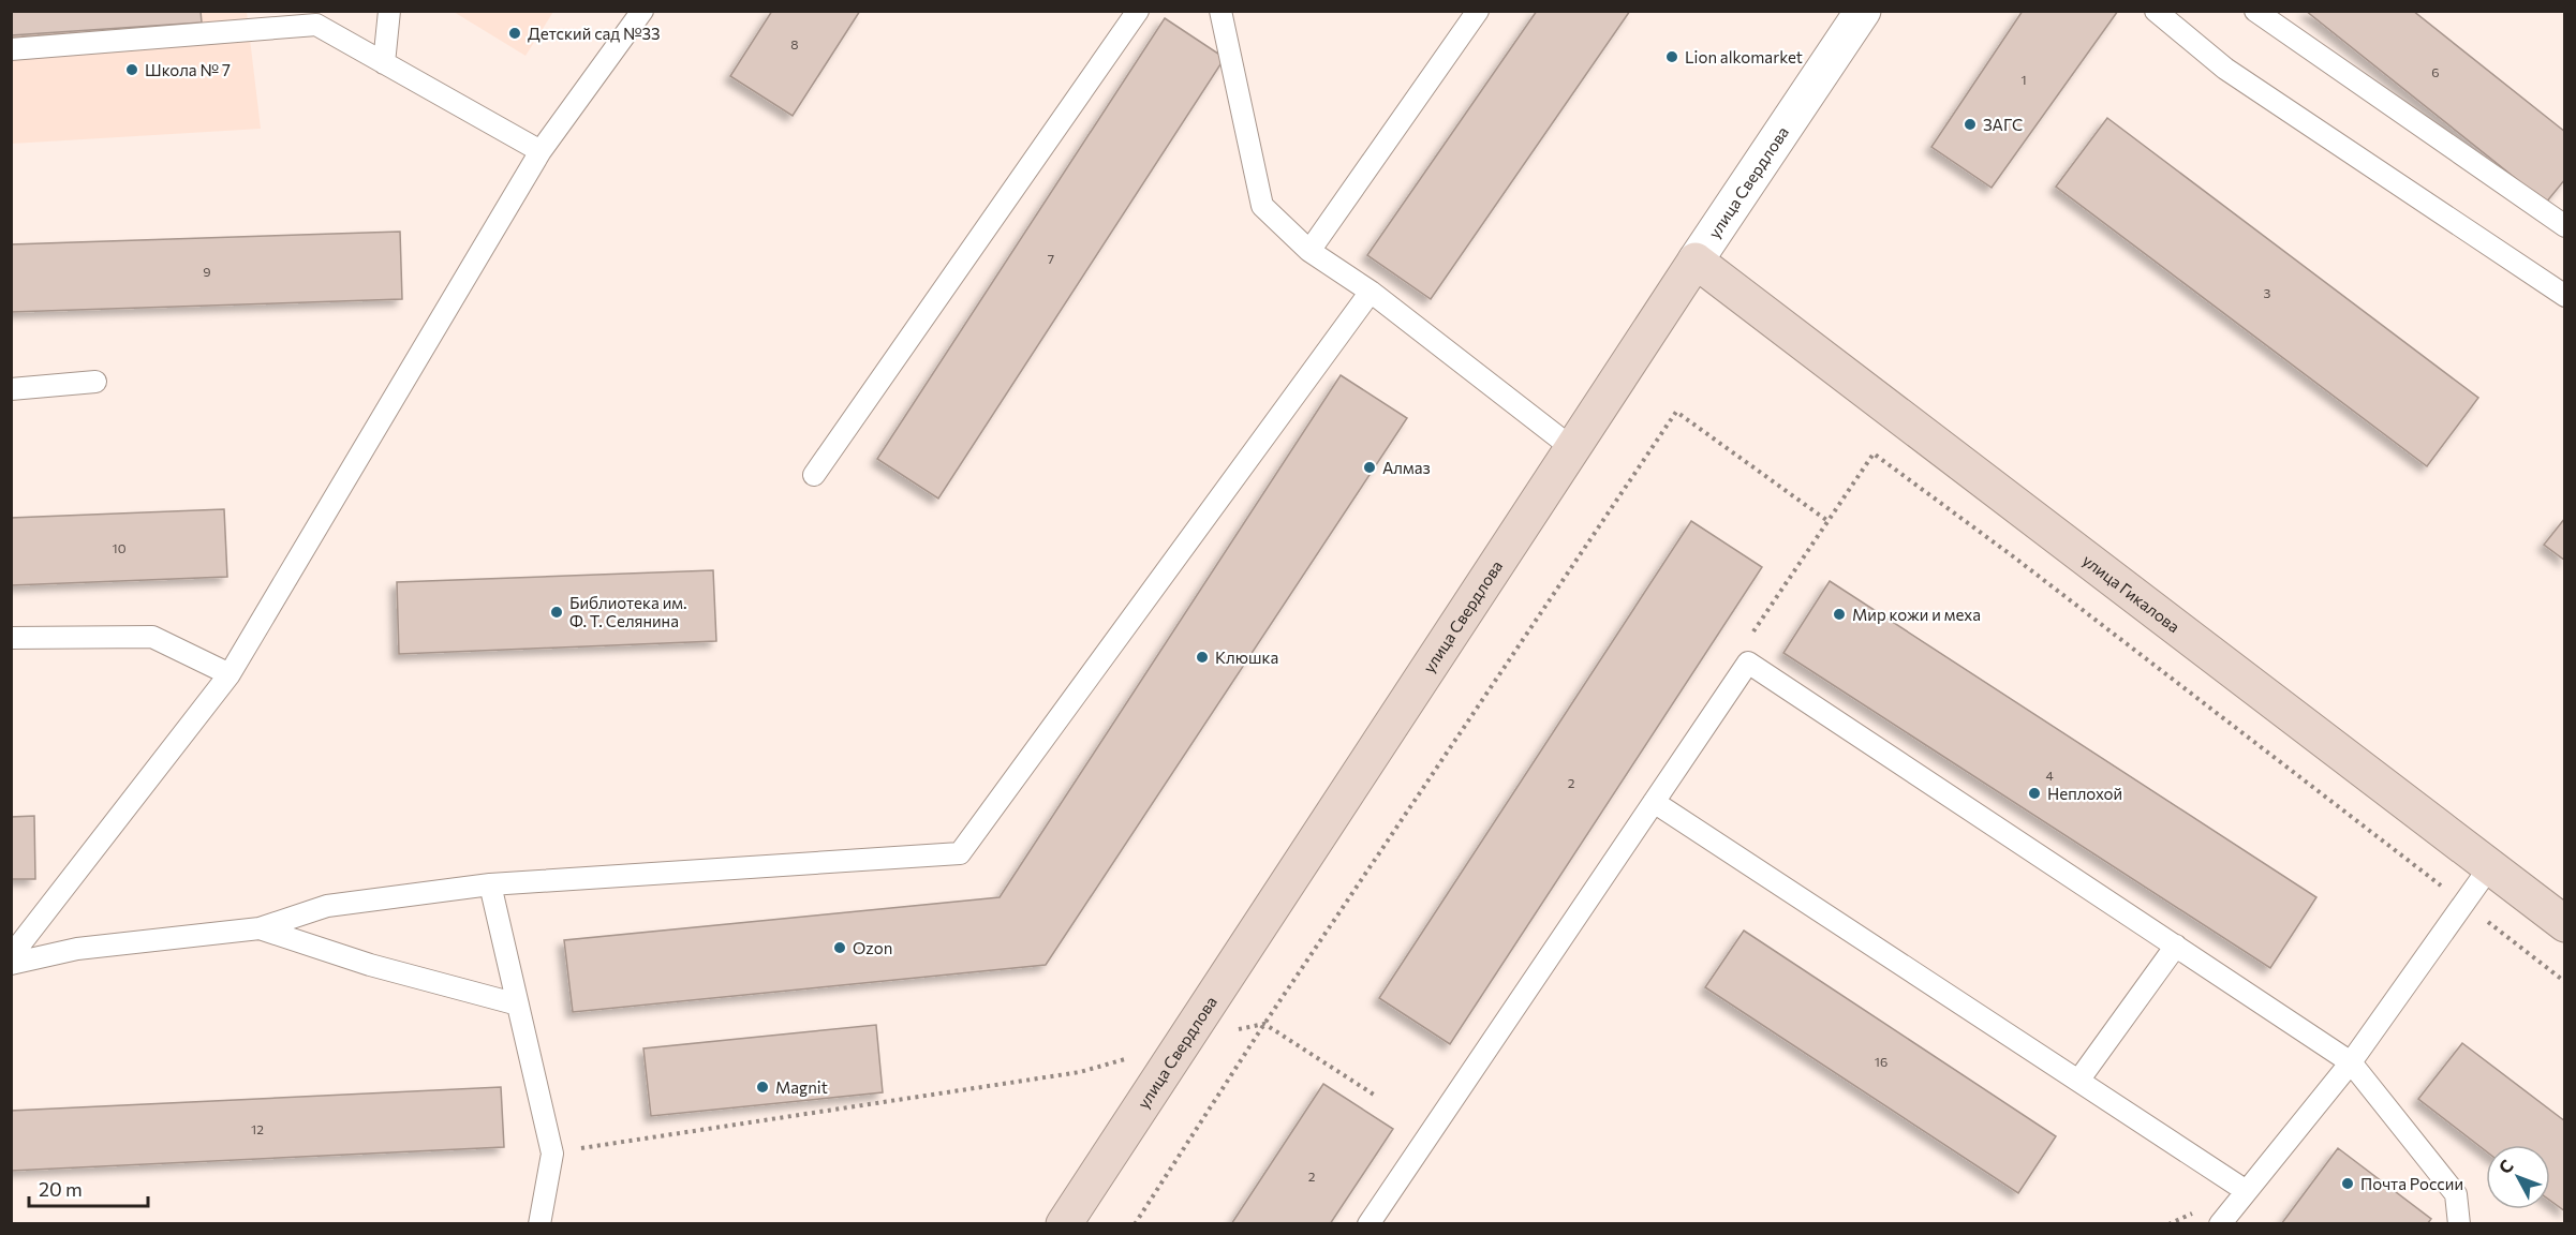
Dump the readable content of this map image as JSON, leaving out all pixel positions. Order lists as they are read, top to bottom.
{
  "streets": {
    "main road": ["улица Свердлова", "улица Гикалова"]
  },
  "crossings": [
    ["улица Свердлова", "улица Гикалова"]
  ],
  "places": [
    "Детский сад №33",
    "Lion alkomarket",
    "Школа № 7",
    "ЗАГС",
    "Алмаз",
    "Библиотека им. Ф. Т. Селянина",
    "Мир кожи и меха",
    "Клюшка",
    "Неплохой",
    "Ozon",
    "Magnit",
    "Почта России"
  ],
  "house_numbers": [
    "8",
    "6",
    "1",
    "7",
    "9",
    "3",
    "10",
    "4",
    "2",
    "16",
    "12",
    "2"
  ],
  "scale_bar": "20 m",
  "north": "top left"
}
